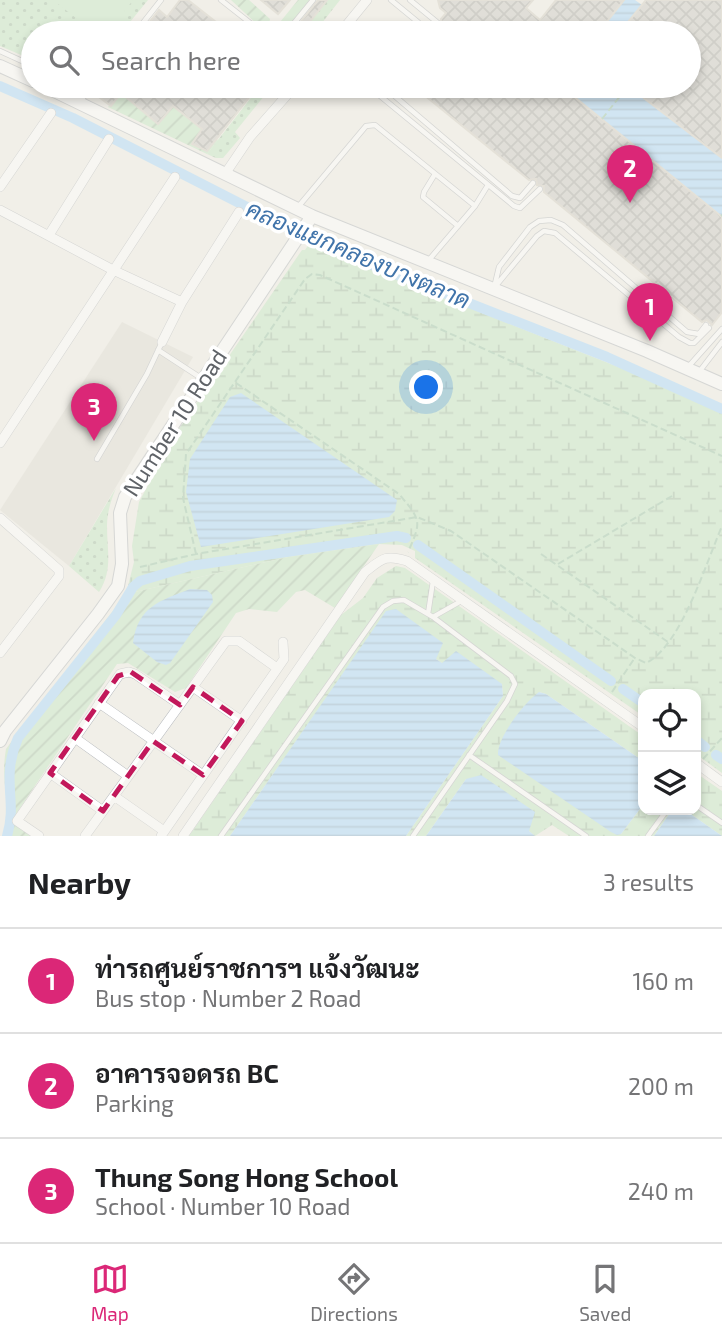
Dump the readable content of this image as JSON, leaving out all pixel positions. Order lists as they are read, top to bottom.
{
  "streets": {
    "street": ["Number 10 Road"]
  },
  "water": ["คลองแยกคลองบางตลาด"],
  "page": {
    "search": "Search here",
    "pins": ["2", "1", "3"],
    "heading": ["Nearby", "3 results"],
    "list": [
      {
        "mark": "1",
        "name": "ท่ารถศูนย์ราชการฯ แจ้งวัฒนะ",
        "note": "Bus stop · Number 2 Road",
        "value": "160 m"
      },
      {
        "mark": "2",
        "name": "อาคารจอดรถ BC",
        "note": "Parking",
        "value": "200 m"
      },
      {
        "mark": "3",
        "name": "Thung Song Hong School",
        "note": "School · Number 10 Road",
        "value": "240 m"
      }
    ],
    "nav": ["Map", "Directions", "Saved"]
  }
}
